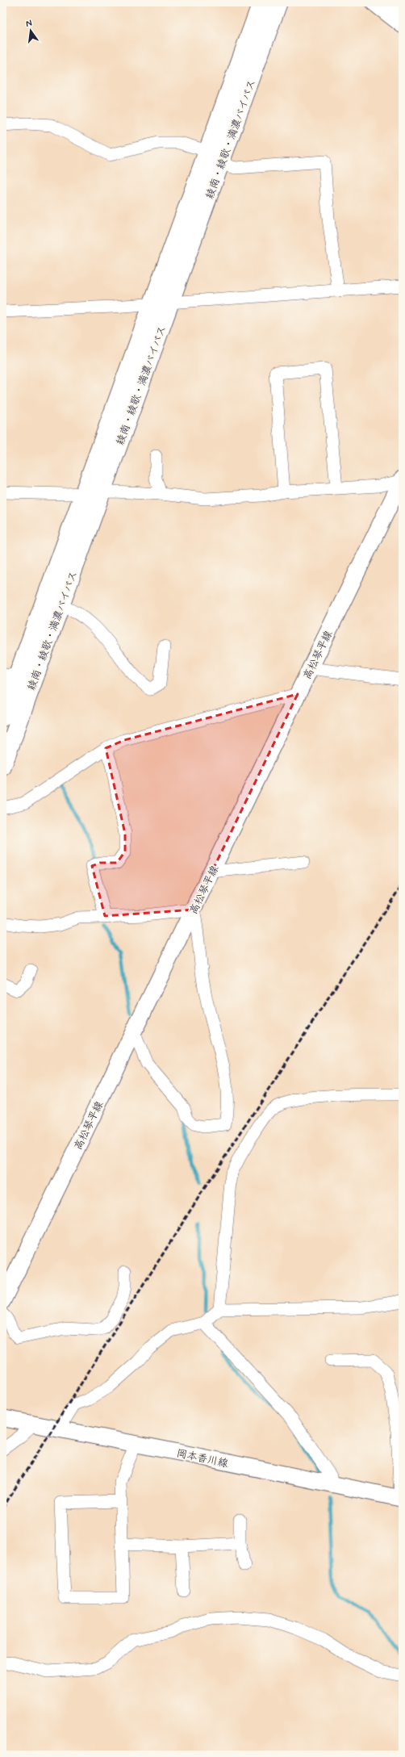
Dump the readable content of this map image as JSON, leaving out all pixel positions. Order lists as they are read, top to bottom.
{
  "streets": {
    "highway": ["綾南・綾歌・満濃バイパス"],
    "main road": ["高松琴平線", "岡本香川線"]
  },
  "north": "top"
}
